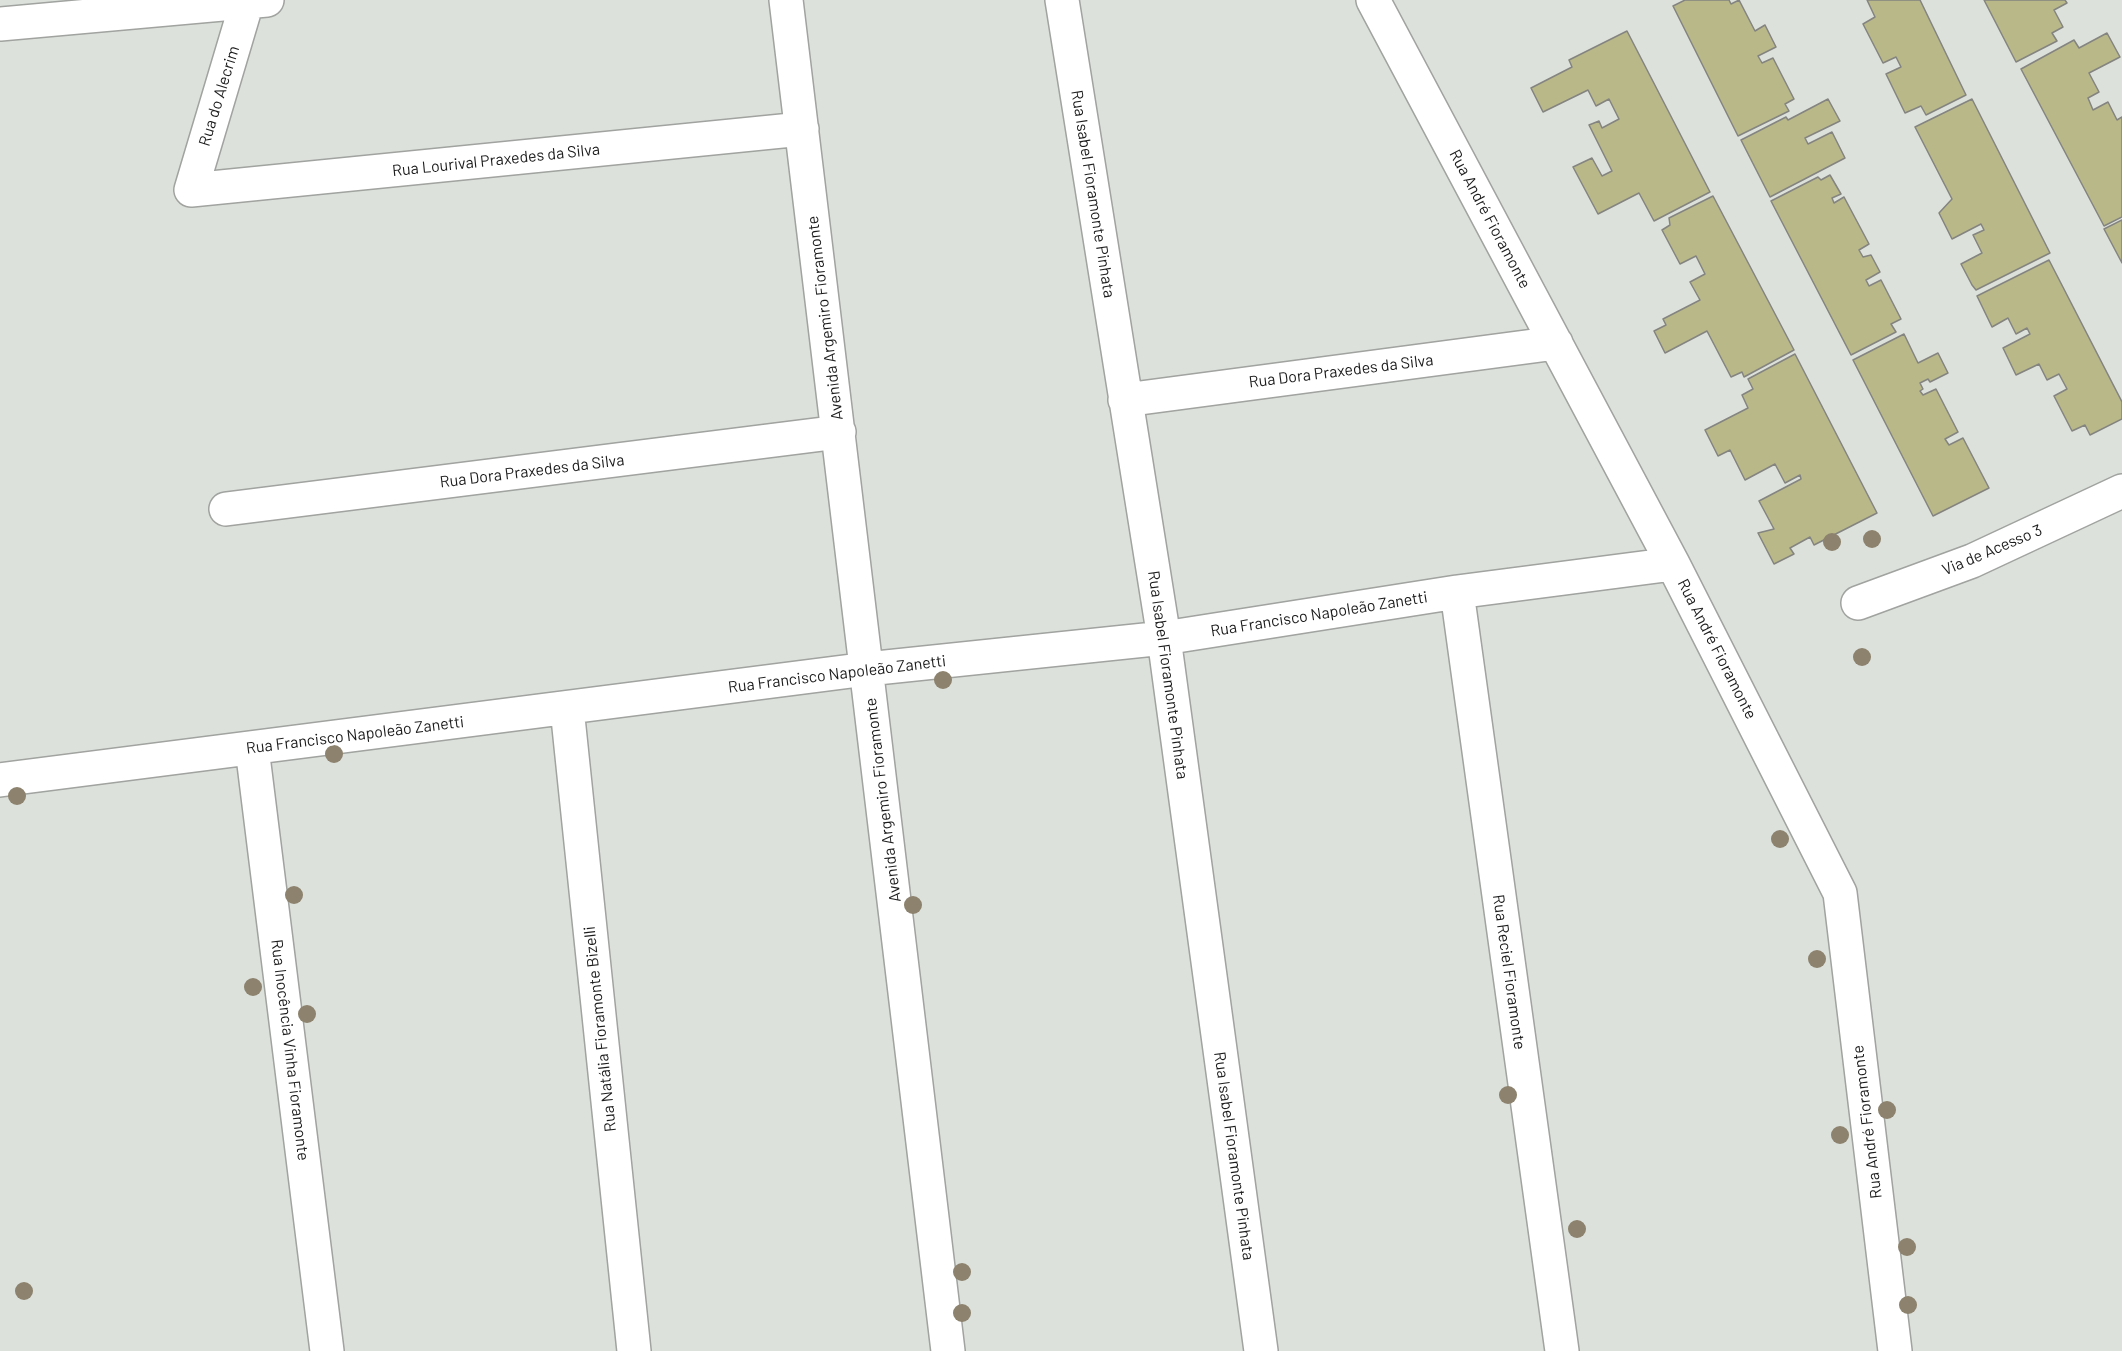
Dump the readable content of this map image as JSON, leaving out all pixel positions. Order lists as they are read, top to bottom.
{
  "streets": {
    "street": [
      "Rua do Alecrim",
      "Rua Lourival Praxedes da Silva",
      "Rua Isabel Fioramonte Pinhata",
      "Rua André Fioramonte",
      "Avenida Argemiro Fioramonte",
      "Rua Dora Praxedes da Silva",
      "Via de Acesso 3",
      "Rua Francisco Napoleão Zanetti",
      "Rua Reciel Fioramonte",
      "Rua Natália Fioramonte Bizelli",
      "Rua Inocência Vinha Fioramonte"
    ]
  },
  "crossings": [
    ["Rua do Alecrim", "Rua Lourival Praxedes da Silva"],
    ["Rua Lourival Praxedes da Silva", "Avenida Argemiro Fioramonte"],
    ["Rua Isabel Fioramonte Pinhata", "Rua Dora Praxedes da Silva"],
    ["Rua Isabel Fioramonte Pinhata", "Rua Francisco Napoleão Zanetti"],
    ["Rua André Fioramonte", "Rua Dora Praxedes da Silva"],
    ["Rua André Fioramonte", "Rua Francisco Napoleão Zanetti"],
    ["Avenida Argemiro Fioramonte", "Rua Dora Praxedes da Silva"],
    ["Avenida Argemiro Fioramonte", "Rua Francisco Napoleão Zanetti"],
    ["Rua Francisco Napoleão Zanetti", "Rua Reciel Fioramonte"],
    ["Rua Francisco Napoleão Zanetti", "Rua Natália Fioramonte Bizelli"],
    ["Rua Francisco Napoleão Zanetti", "Rua Inocência Vinha Fioramonte"]
  ]
}
